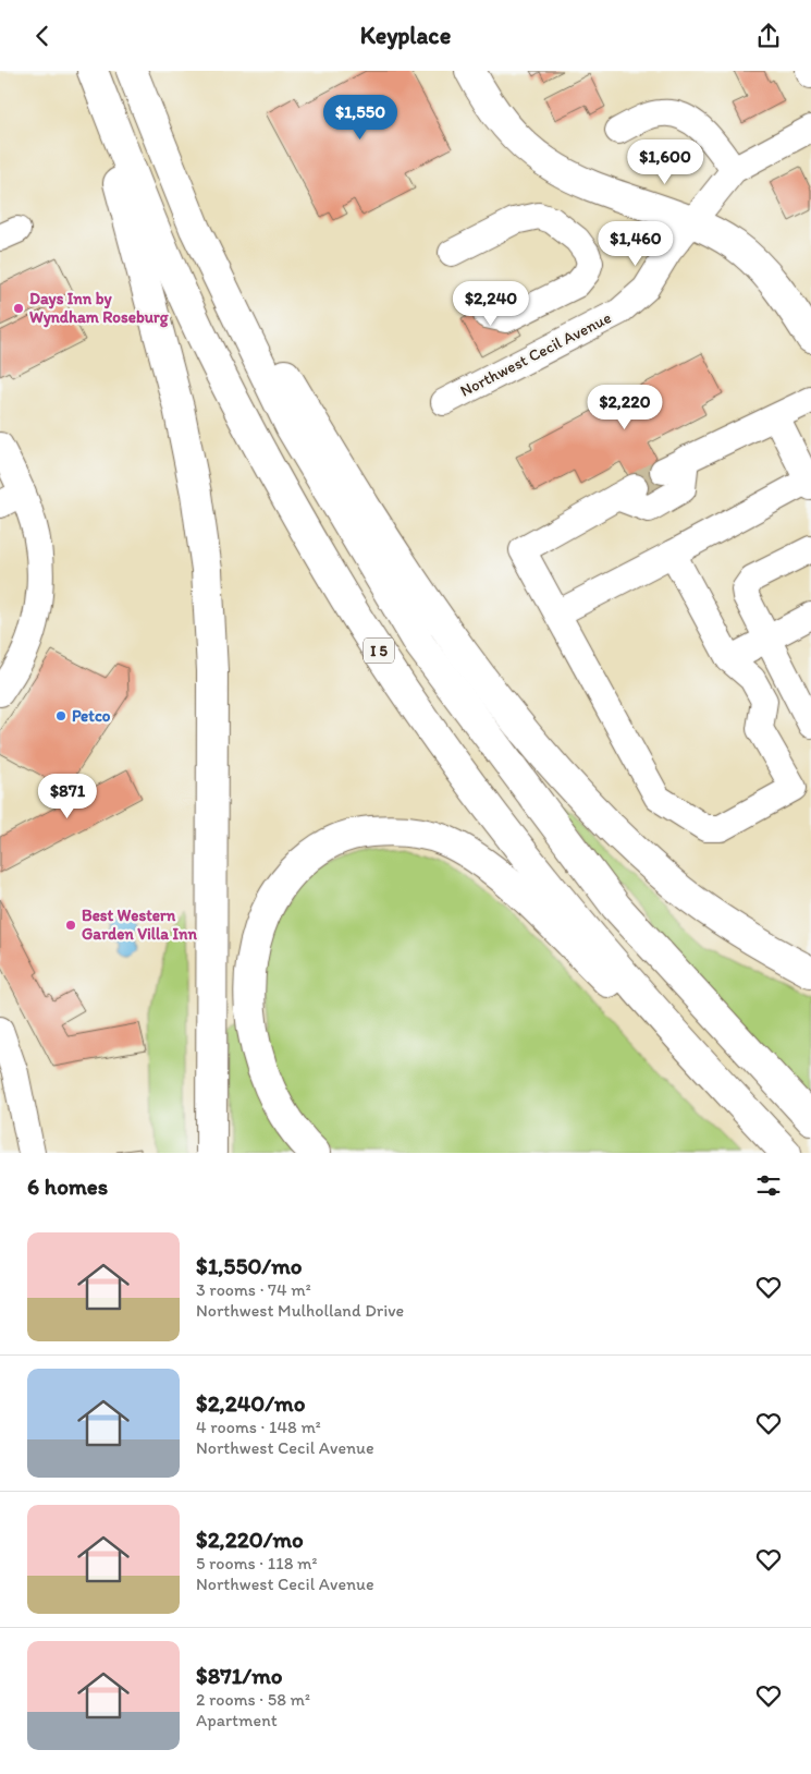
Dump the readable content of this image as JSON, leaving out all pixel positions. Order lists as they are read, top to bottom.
{
  "streets": {
    "main road": ["I 5"],
    "street": ["Northwest Cecil Avenue"]
  },
  "places": ["Days Inn by Wyndham Roseburg", "Petco", "Best Western Garden Villa Inn"],
  "page": {
    "header": "Keyplace",
    "price": [
      "$1,550",
      "$1,600",
      "$1,460",
      "$2,240",
      "$2,220",
      "$871"
    ],
    "heading": "6 homes",
    "list": [
      {
        "name": "$1,550/mo",
        "note": "3 rooms · 74 m² · Northwest Mulholland Drive"
      },
      {
        "name": "$2,240/mo",
        "note": "4 rooms · 148 m² · Northwest Cecil Avenue"
      },
      {
        "name": "$2,220/mo",
        "note": "5 rooms · 118 m² · Northwest Cecil Avenue"
      },
      {
        "name": "$871/mo",
        "note": "2 rooms · 58 m² · Apartment"
      }
    ]
  }
}
